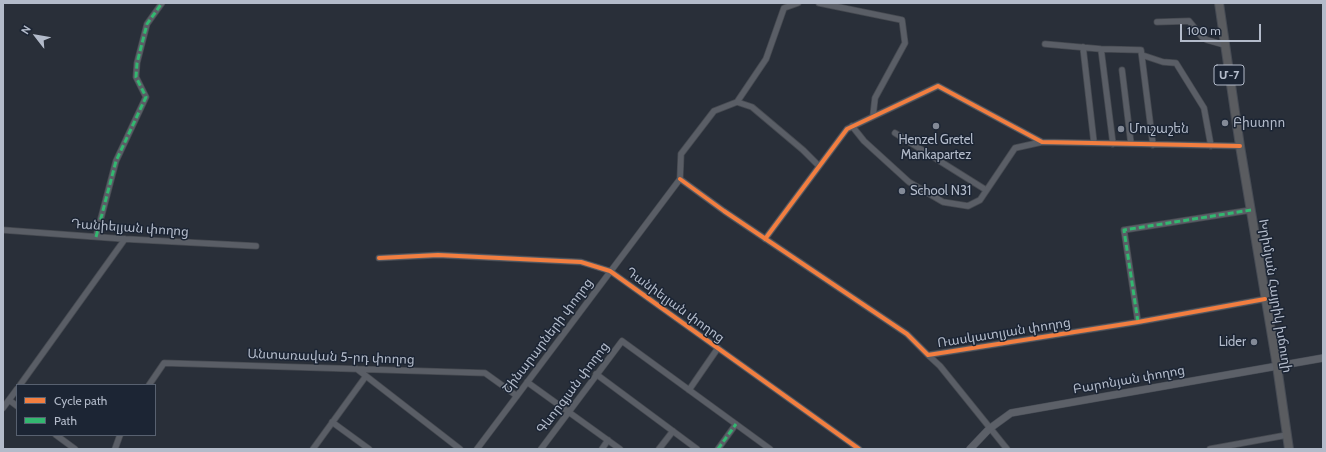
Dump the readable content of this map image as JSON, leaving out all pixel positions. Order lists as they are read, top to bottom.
{
  "streets": {
    "highway": ["Մ-7", "Խրիմյան Հայրիկ խճուղի"],
    "main road": ["Բարոնյան փողոց"],
    "street": [
      "Դանիելյան փողոց",
      "Ռասկատլյան փողոց",
      "Շինարարների փողոց",
      "Անտառավան 5-րդ փողոց",
      "Գևորգյան փողոց"
    ]
  },
  "crossings": [
    ["Դանիելյան փողոց", "Շինարարների փողոց"],
    ["Խրիմյան Հայրիկ խճուղի", "Ռասկատլյան փողոց"],
    ["Խրիմյան Հայրիկ խճուղի", "Բարոնյան փողոց"],
    ["Ռասկատլյան փողոց", "Շինարարների փողոց"],
    ["Շինարարների փողոց", "Անտառավան 5-րդ փողոց"]
  ],
  "places": [
    "Բիստրո",
    "Henzel Gretel Mankapartez",
    "Մուշաշեն",
    "School N31",
    "Lider"
  ],
  "legend": ["Cycle path", "Path"],
  "scale_bar": "100 m",
  "north": "top left"
}
